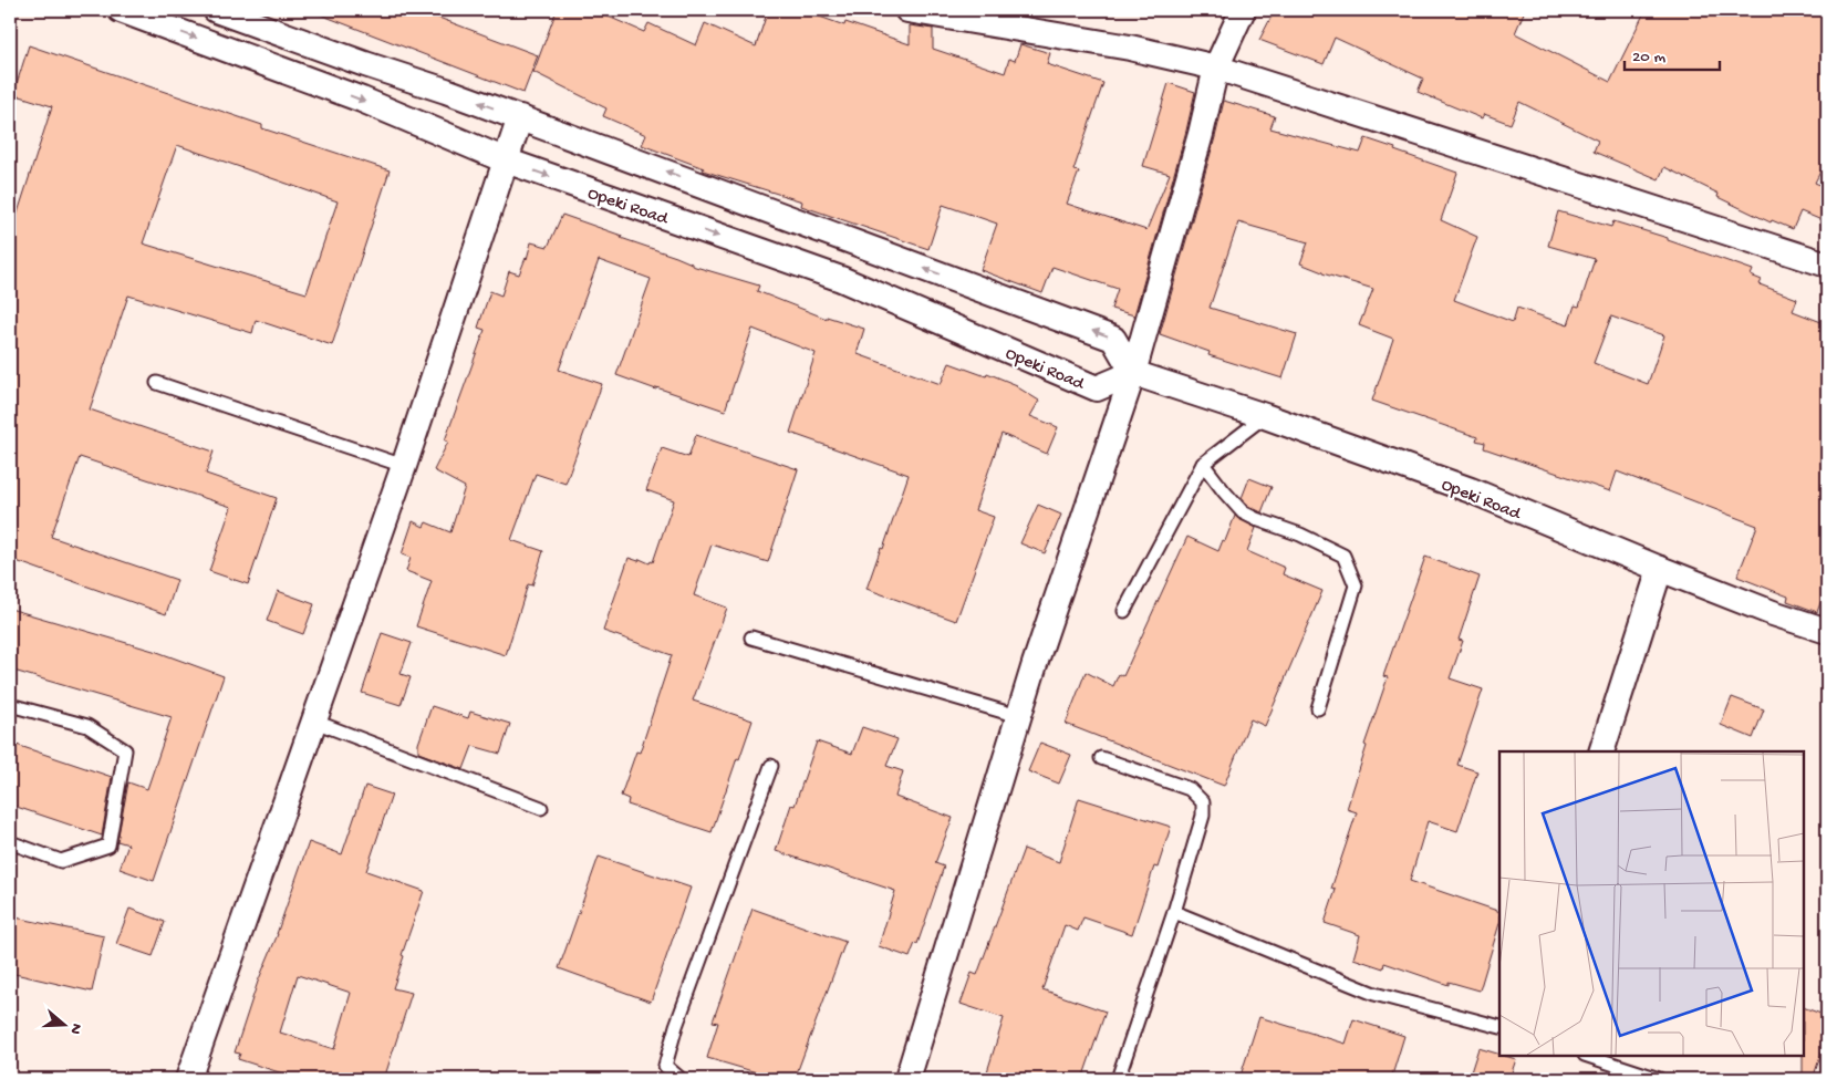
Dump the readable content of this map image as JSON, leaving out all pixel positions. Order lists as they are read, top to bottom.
{
  "streets": {
    "street": ["Opeki Road"]
  },
  "scale_bar": "20 m",
  "north": "right"
}
